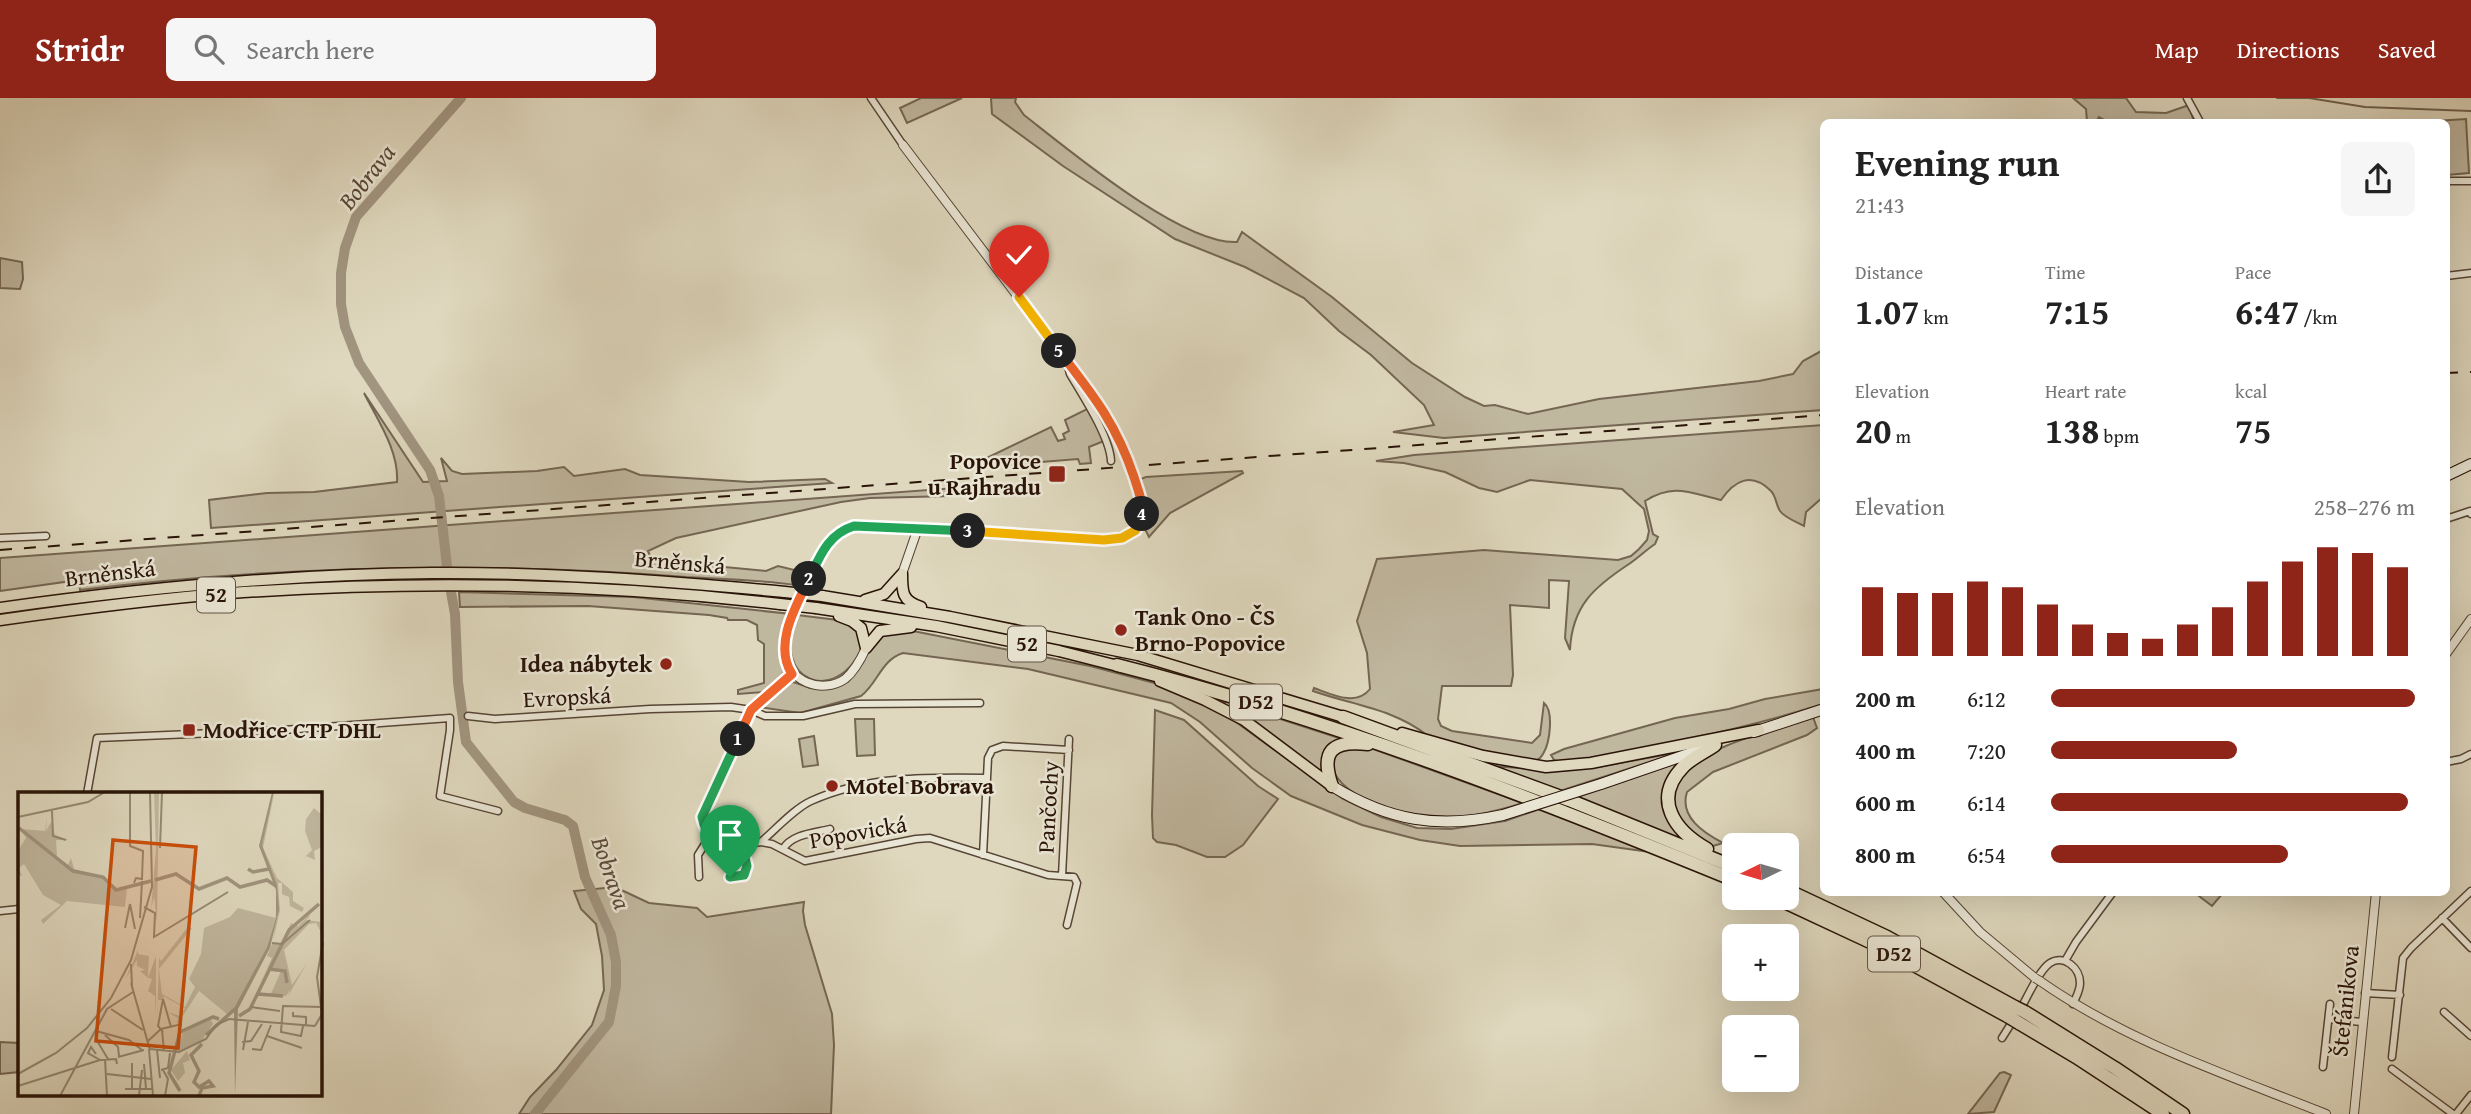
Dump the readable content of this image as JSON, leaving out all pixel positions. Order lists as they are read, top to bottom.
{
  "streets": {
    "highway": ["Brněnská", "52", "D52"],
    "street": [
      "Evropská",
      "Pančochy",
      "Popovická",
      "Štefánikova"
    ]
  },
  "crossings": [
    ["Brněnská", "D52"],
    ["Pančochy", "Popovická"]
  ],
  "water": ["Bobrava"],
  "places": {
    "transit": ["Popovice u Rajhradu", "Modřice CTP DHL"],
    "other": ["Tank Ono - ČS Brno-Popovice", "Idea nábytek", "Motel Bobrava"]
  },
  "north": "left",
  "page": {
    "header": "Stridr",
    "search": "Search here",
    "nav": ["Map", "Directions", "Saved"],
    "heading": ["Evening run", "21:43"],
    "stats": [
      ["Distance", "1.07 km"],
      ["Time", "7:15"],
      ["Pace", "6:47 /km"],
      ["Elevation", "20 m"],
      ["Heart rate", "138 bpm"],
      ["kcal", "75"]
    ],
    "pins": [
      "5",
      "4",
      "3",
      "2",
      "1"
    ],
    "chart": ["Elevation", "258–276 m"],
    "list": [
      {
        "name": "200 m",
        "note": "6:12"
      },
      {
        "name": "400 m",
        "note": "7:20"
      },
      {
        "name": "600 m",
        "note": "6:14"
      },
      {
        "name": "800 m",
        "note": "6:54"
      }
    ],
    "map_buttons": ["+", "−"]
  }
}
